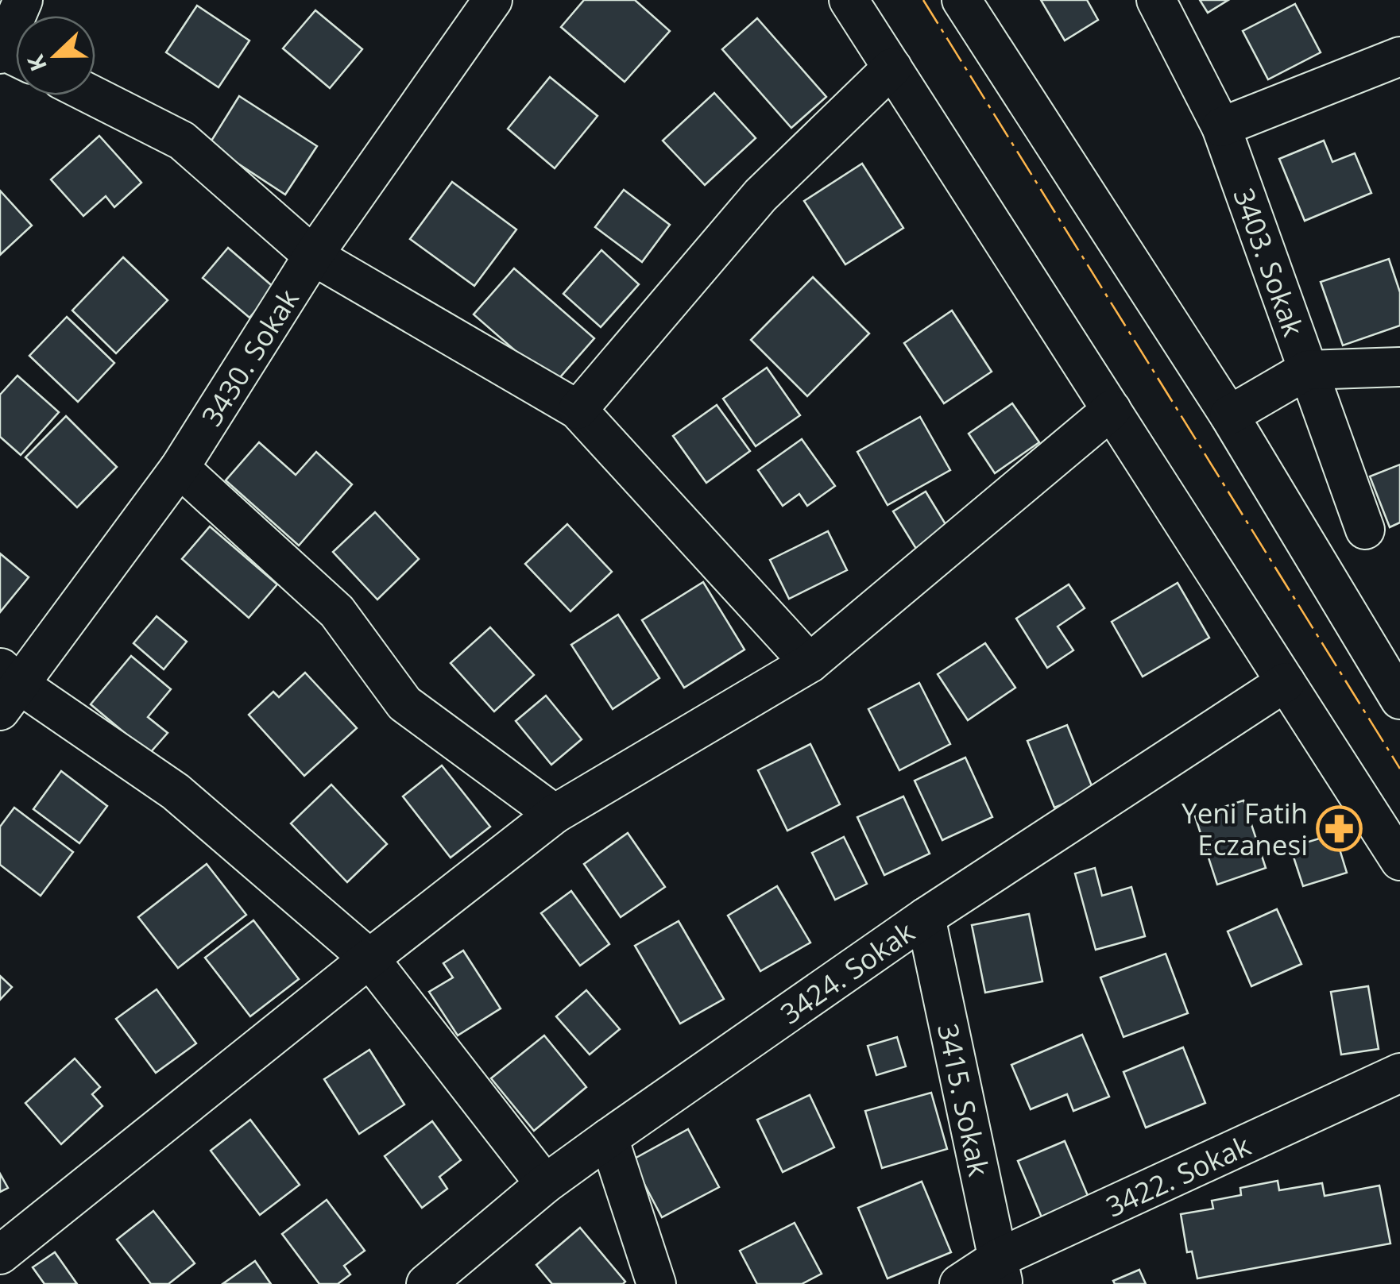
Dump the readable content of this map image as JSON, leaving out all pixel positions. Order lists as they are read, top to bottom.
{
  "streets": {
    "street": [
      "3403. Sokak",
      "3430. Sokak",
      "3424. Sokak",
      "3415. Sokak",
      "3422. Sokak"
    ]
  },
  "crossings": [
    ["3424. Sokak", "3415. Sokak"],
    ["3415. Sokak", "3422. Sokak"]
  ],
  "places": {
    "pharmacy": ["Yeni Fatih Eczanesi"]
  },
  "north": "left"
}
